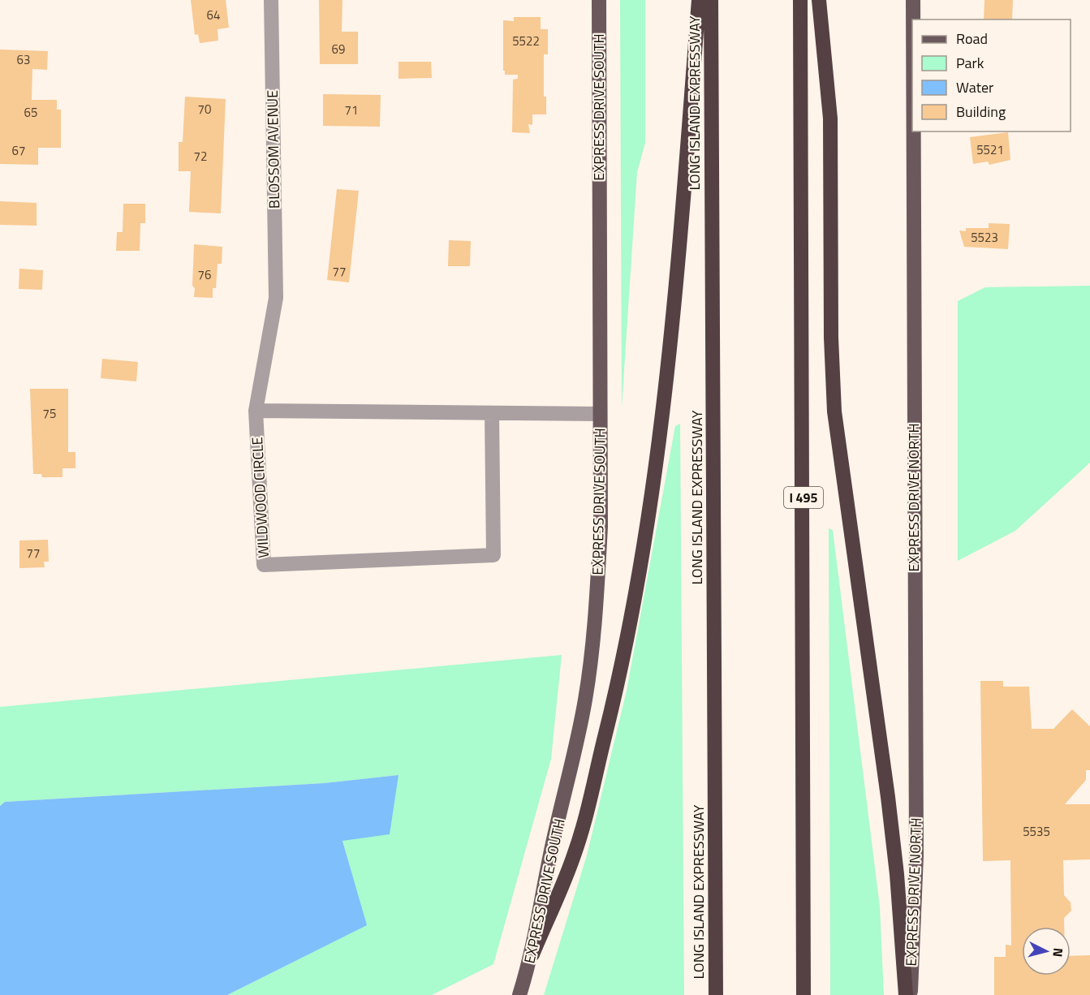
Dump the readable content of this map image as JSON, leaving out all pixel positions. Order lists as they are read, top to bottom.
{
  "streets": {
    "highway": ["LONG ISLAND EXPRESSWAY", "I 495"],
    "main road": ["EXPRESS DRIVE SOUTH", "EXPRESS DRIVE NORTH"],
    "street": ["BLOSSOM AVENUE", "WILDWOOD CIRCLE"]
  },
  "crossings": [
    ["BLOSSOM AVENUE", "WILDWOOD CIRCLE"]
  ],
  "house_numbers": [
    "64",
    "5522",
    "69",
    "63",
    "70",
    "71",
    "65",
    "5521",
    "67",
    "72",
    "5523",
    "77",
    "76",
    "75",
    "77",
    "5535"
  ],
  "legend": [
    "Road",
    "Park",
    "Water",
    "Building"
  ],
  "north": "right"
}
